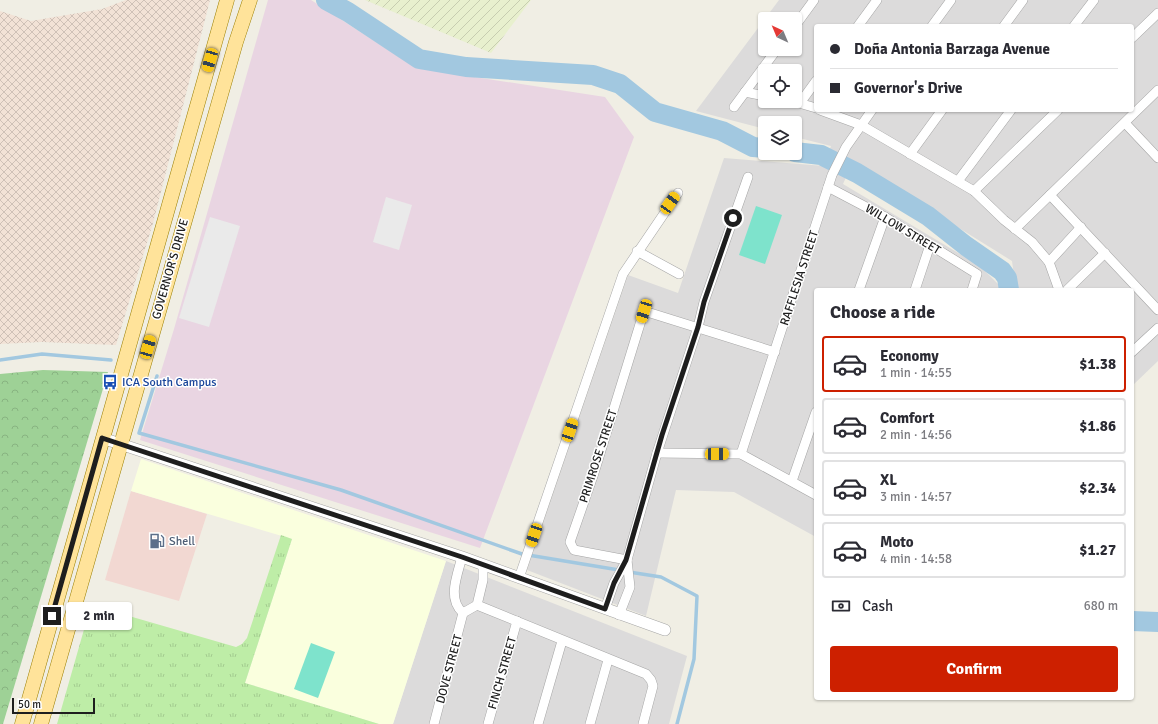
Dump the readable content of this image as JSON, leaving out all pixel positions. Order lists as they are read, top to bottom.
{
  "streets": {
    "main road": ["GOVERNOR'S DRIVE"],
    "street": [
      "WILLOW STREET",
      "RAFFLESIA STREET",
      "PRIMROSE STREET",
      "DOVE STREET",
      "FINCH STREET"
    ]
  },
  "crossings": [
    ["WILLOW STREET", "RAFFLESIA STREET"]
  ],
  "places": {
    "bus stop": ["ICA South Campus"],
    "fuel station": ["Shell"]
  },
  "scale_bar": "50 m",
  "north": "top left",
  "page": {
    "banner": ["Doña Antonia Barzaga Avenue", "Governor's Drive"],
    "heading": "Choose a ride",
    "list": [
      {
        "name": "Economy",
        "note": "1 min · 14:55",
        "value": "$1.38"
      },
      {
        "name": "Comfort",
        "note": "2 min · 14:56",
        "value": "$1.86"
      },
      {
        "name": "XL",
        "note": "3 min · 14:57",
        "value": "$2.34"
      },
      {
        "name": "Moto",
        "note": "4 min · 14:58",
        "value": "$1.27"
      }
    ],
    "pay": ["Cash", "680 m"],
    "bubble": "2 min",
    "buttons": "Confirm",
    "scale": "50 m"
  }
}
